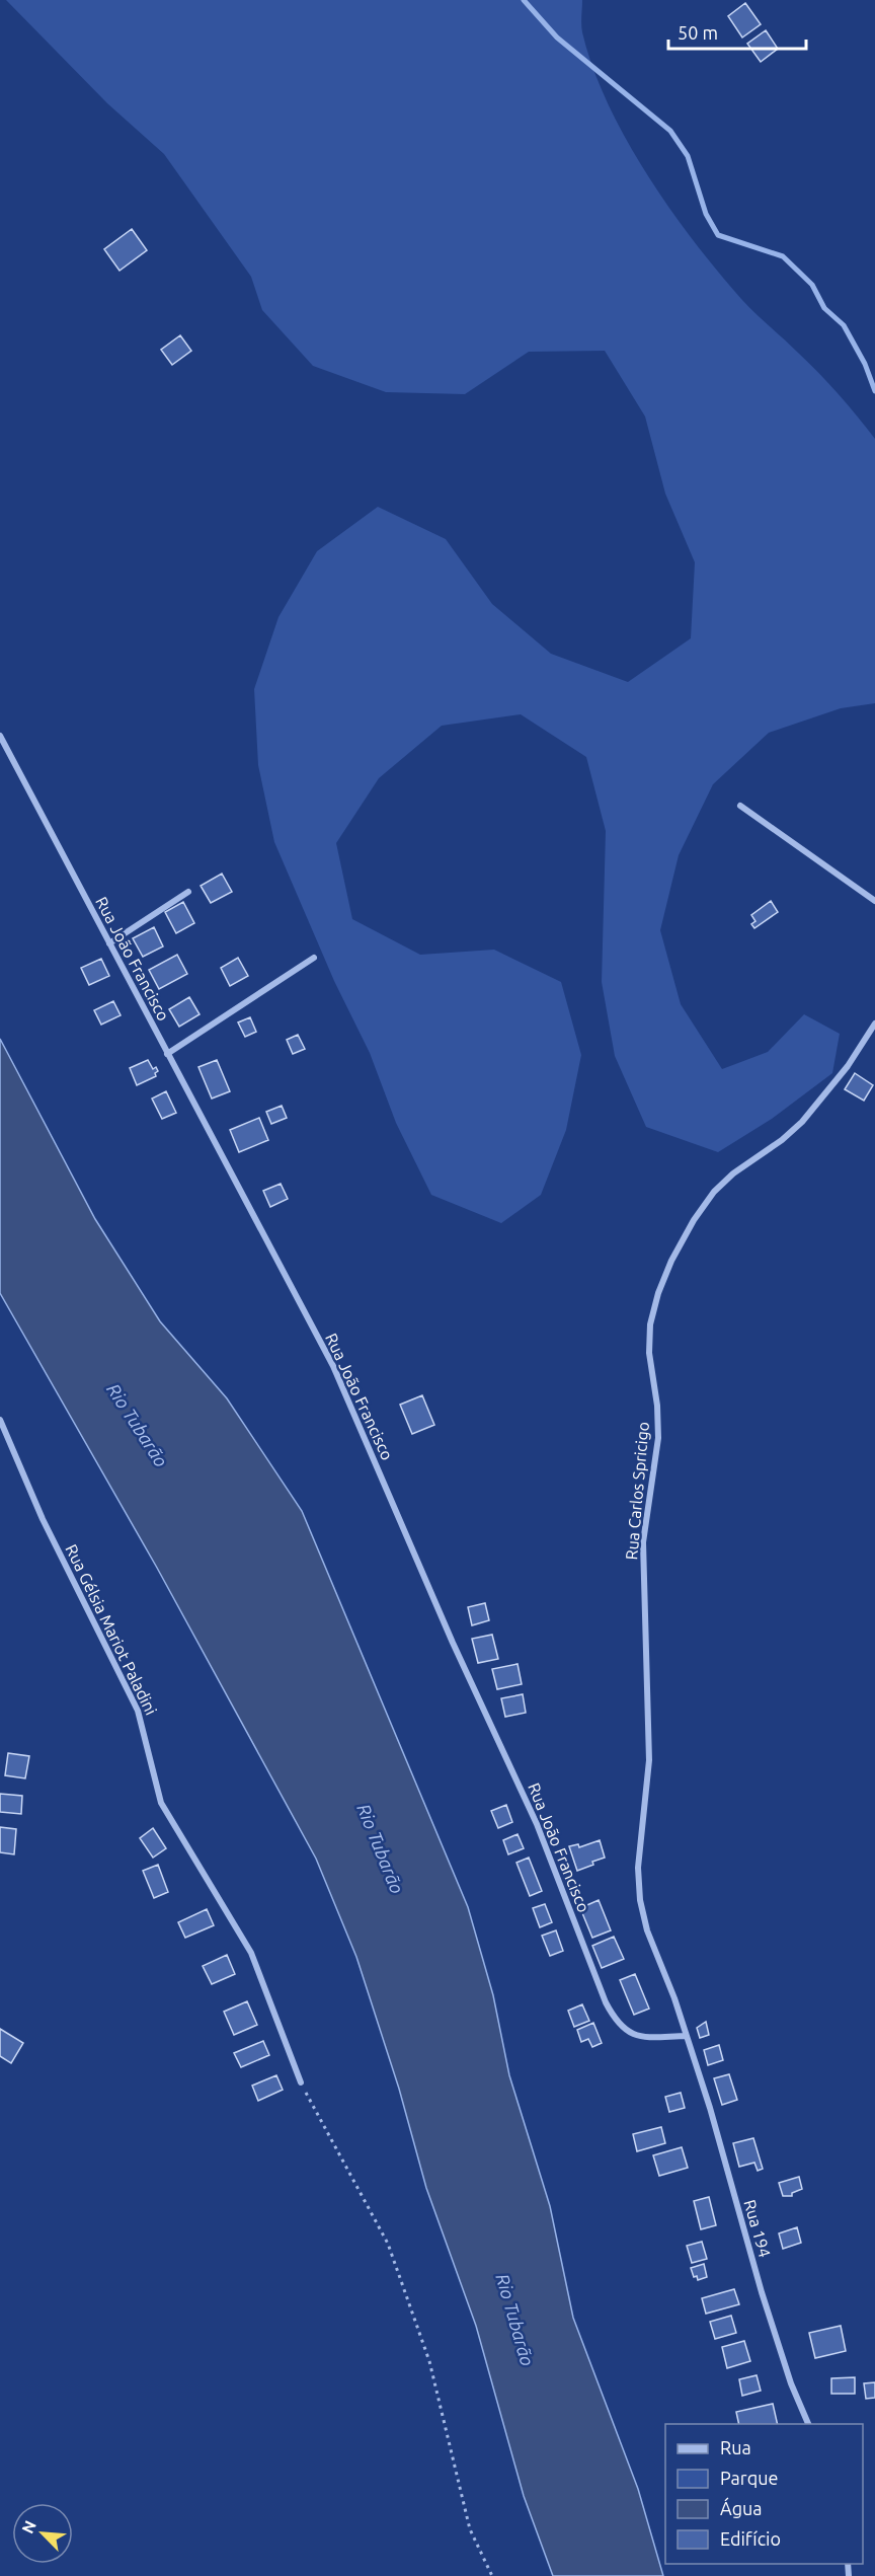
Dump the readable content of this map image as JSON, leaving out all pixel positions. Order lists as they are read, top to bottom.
{
  "streets": {
    "street": [
      "Rua João Francisco",
      "Rua Carlos Spricigo",
      "Rua Gélsia Mariot Paladini",
      "Rua 194"
    ]
  },
  "crossings": [
    ["Rua João Francisco", "Rua Carlos Spricigo"],
    ["Rua João Francisco", "Rua 194"],
    ["Rua Carlos Spricigo", "Rua 194"]
  ],
  "water": ["Rio Tubarão"],
  "legend": [
    "Rua",
    "Parque",
    "Água",
    "Edifício"
  ],
  "scale_bar": "50 m",
  "north": "top left"
}
